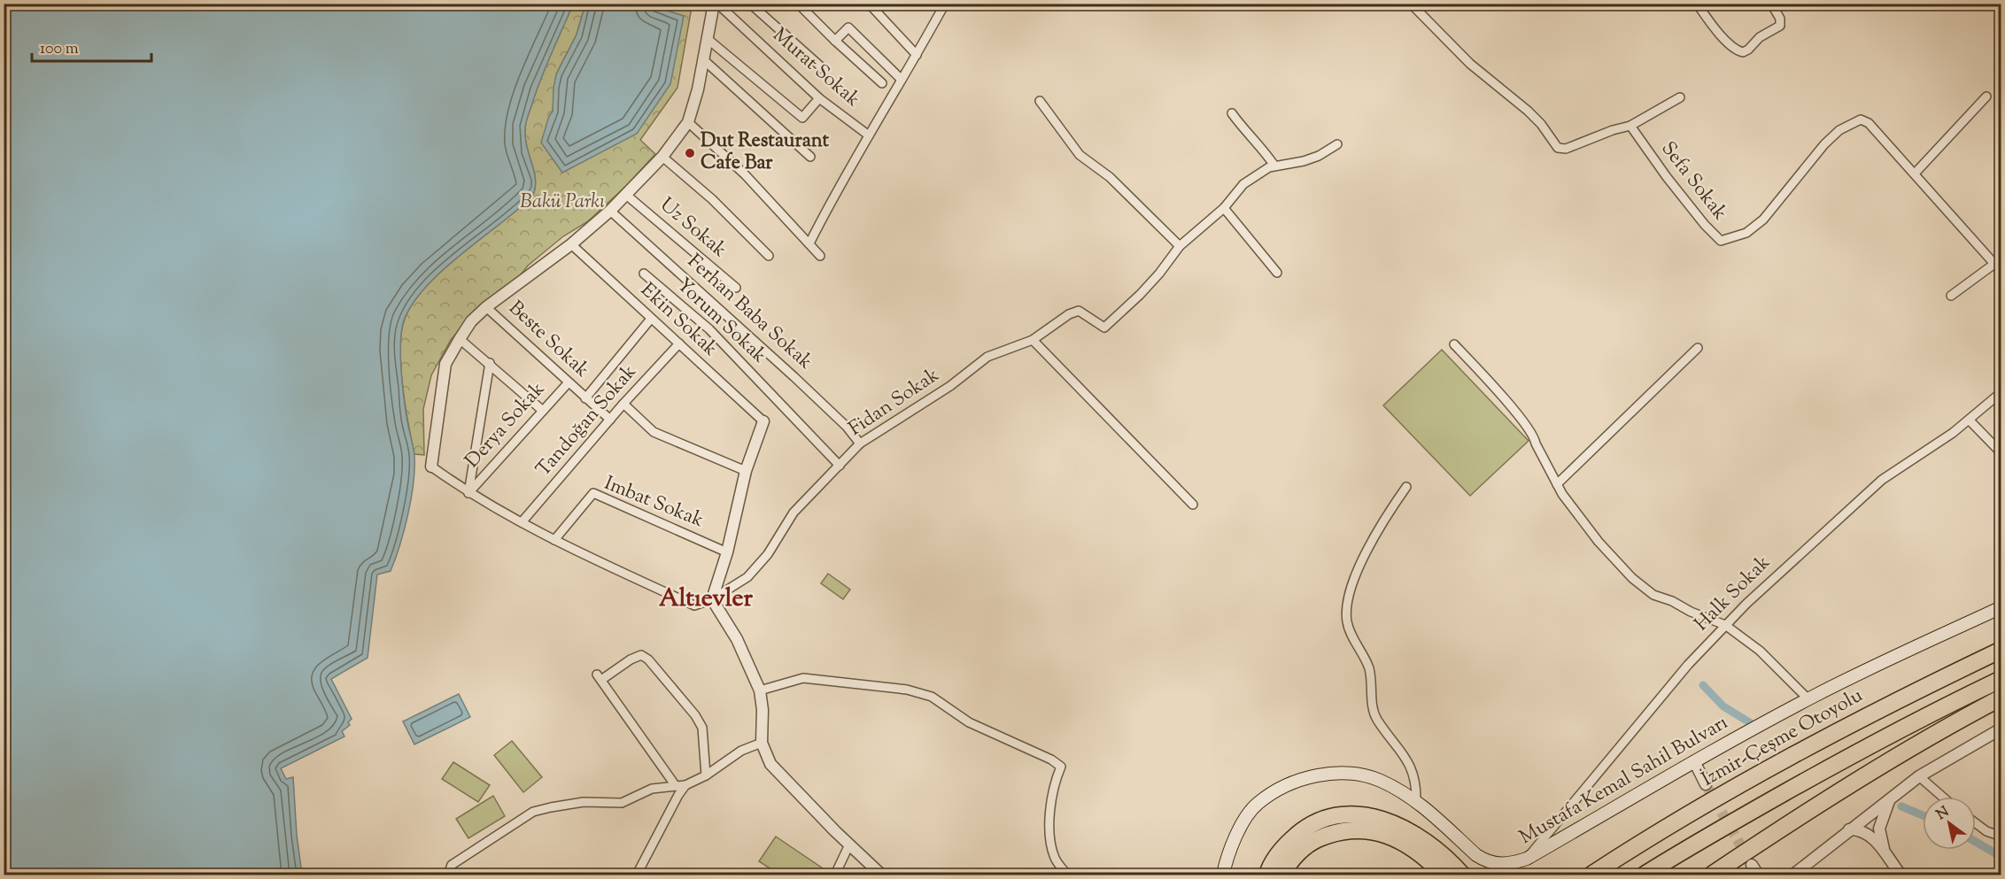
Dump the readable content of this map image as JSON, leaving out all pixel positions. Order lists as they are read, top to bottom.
{
  "streets": {
    "highway": ["İzmir-Çeşme Otoyolu"],
    "main road": ["Mustafa Kemal Sahil Bulvarı"],
    "street": [
      "Murat Sokak",
      "Sefa Sokak",
      "Uz Sokak",
      "Ferhan Baba Sokak",
      "Ekin Sokak",
      "Yorum Sokak",
      "Beste Sokak",
      "Fidan Sokak",
      "Tandoğan Sokak",
      "Derya Sokak",
      "Imbat Sokak",
      "Halk Sokak"
    ]
  },
  "crossings": [
    ["Ferhan Baba Sokak", "Fidan Sokak"],
    ["Ekin Sokak", "Tandoğan Sokak"],
    ["Yorum Sokak", "Fidan Sokak"],
    ["Beste Sokak", "Tandoğan Sokak"],
    ["Beste Sokak", "Derya Sokak"],
    ["Halk Sokak", "Mustafa Kemal Sahil Bulvarı"]
  ],
  "districts": ["Altıevler"],
  "parks": ["Bakü Parkı"],
  "places": ["Dut Restaurant Cafe Bar"],
  "scale_bar": "100 m",
  "north": "top left"
}
